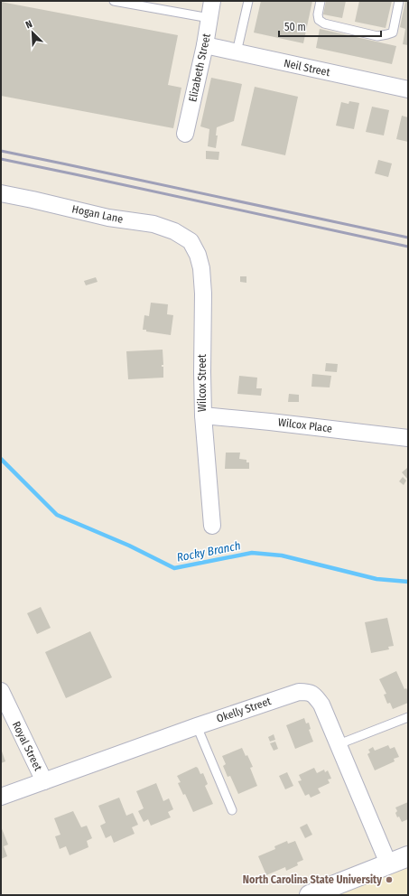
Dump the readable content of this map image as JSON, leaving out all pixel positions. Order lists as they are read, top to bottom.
{
  "streets": {
    "street": [
      "Elizabeth Street",
      "Neil Street",
      "Hogan Lane",
      "Wilcox Street",
      "Wilcox Place",
      "Okelly Street",
      "Royal Street"
    ]
  },
  "crossings": [
    ["Elizabeth Street", "Neil Street"],
    ["Hogan Lane", "Wilcox Street"],
    ["Wilcox Street", "Wilcox Place"],
    ["Okelly Street", "Royal Street"]
  ],
  "water": ["Rocky Branch"],
  "places": ["North Carolina State University"],
  "scale_bar": "50 m",
  "north": "top left"
}
